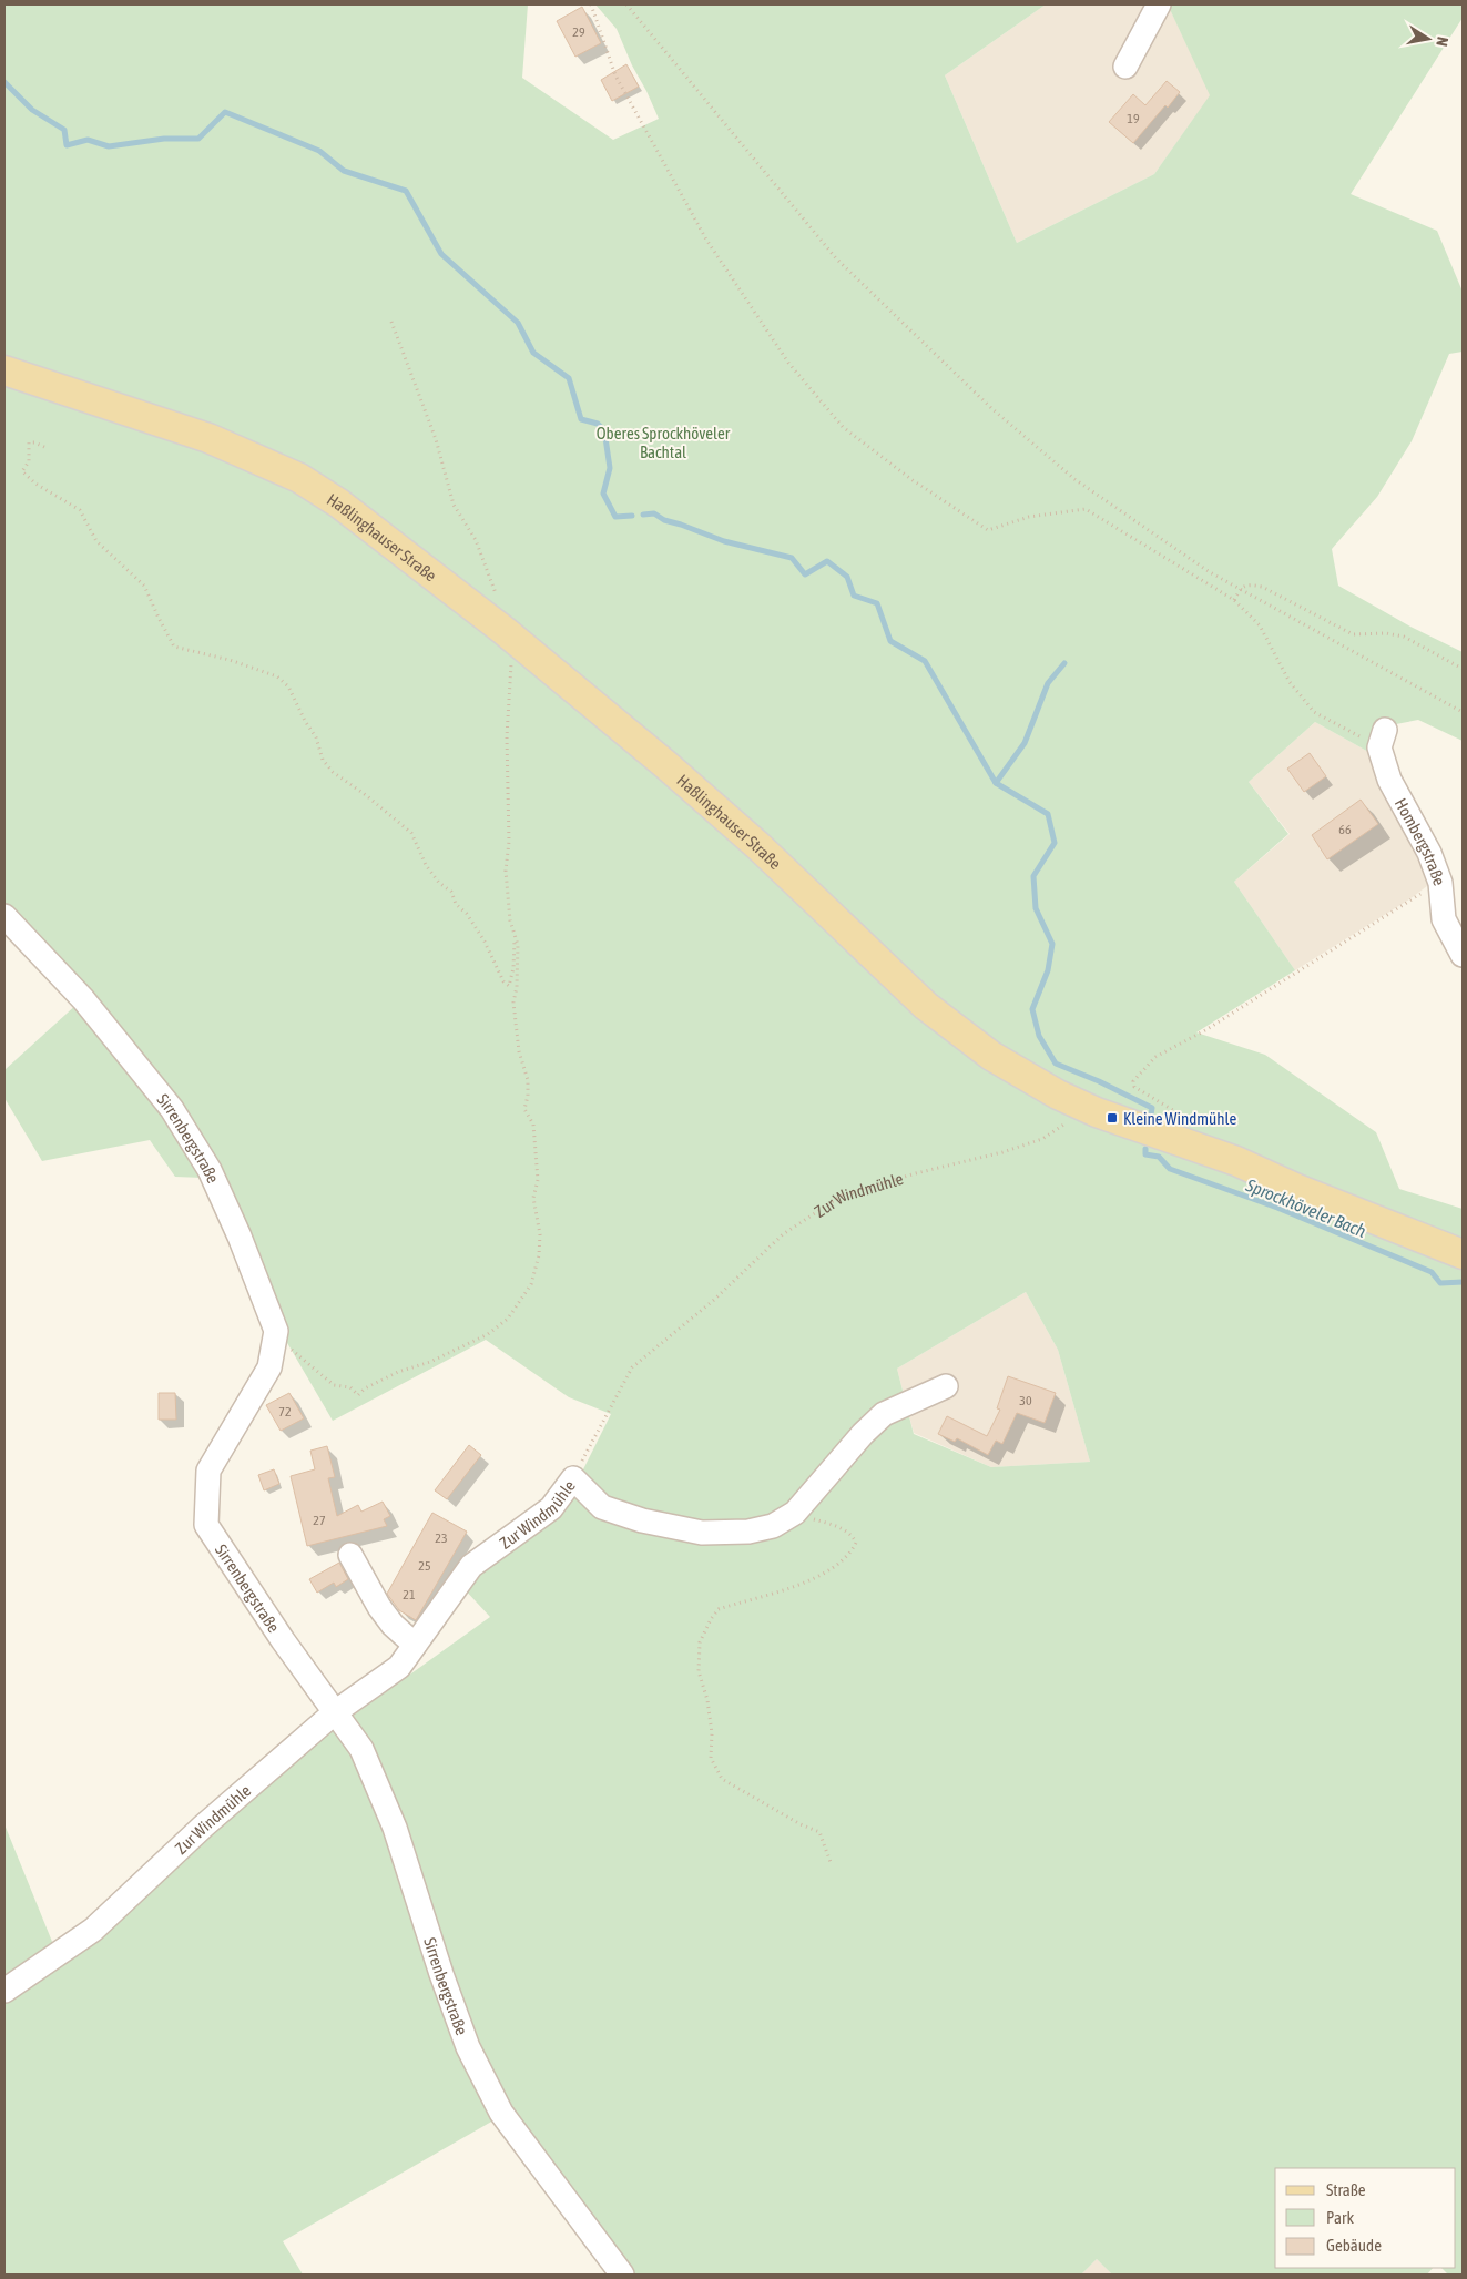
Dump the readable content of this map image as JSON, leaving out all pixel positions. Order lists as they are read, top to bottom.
{
  "streets": {
    "main road": ["Haßlinghauser Straße"],
    "street": ["Hombergstraße", "Sirrenbergstraße", "Zur Windmühle"]
  },
  "crossings": [
    ["Haßlinghauser Straße", "Zur Windmühle"],
    ["Sirrenbergstraße", "Zur Windmühle"]
  ],
  "water": ["Sprockhöveler Bach"],
  "parks": ["Oberes Sprockhöveler Bachtal"],
  "places": {
    "transit": ["Kleine Windmühle"]
  },
  "house_numbers": [
    "29",
    "19",
    "66",
    "30",
    "72",
    "27",
    "23",
    "25",
    "21"
  ],
  "legend": ["Straße", "Park", "Gebäude"],
  "north": "right"
}
